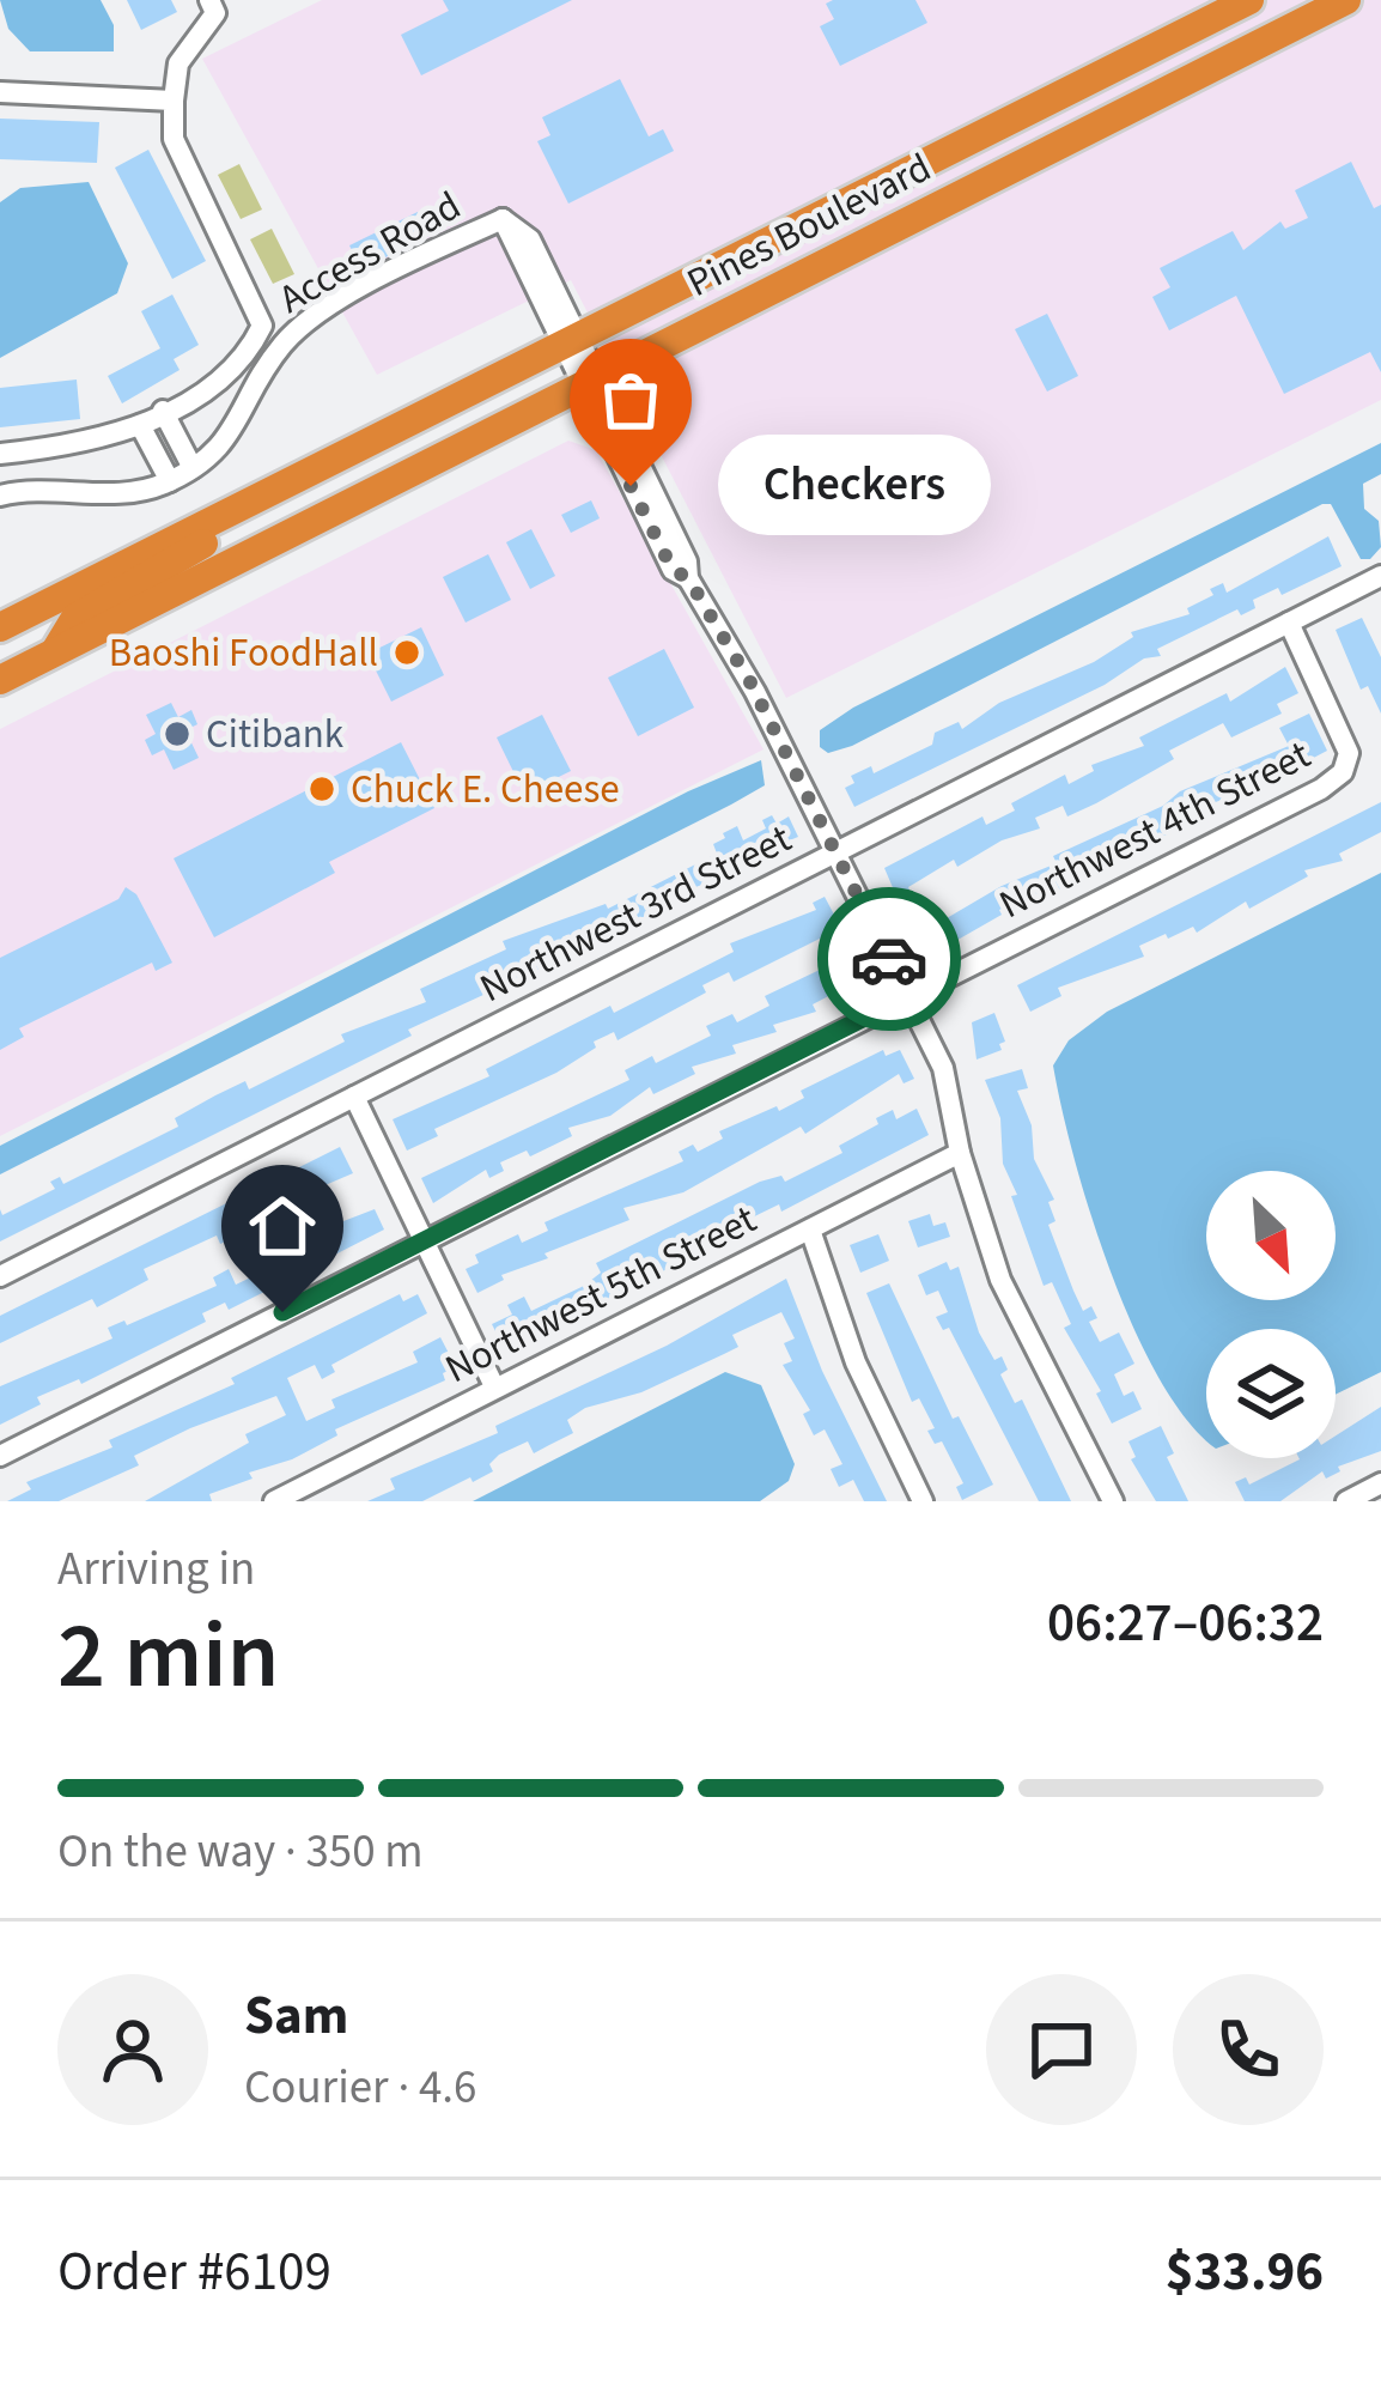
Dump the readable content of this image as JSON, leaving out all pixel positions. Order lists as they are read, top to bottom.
{
  "streets": {
    "highway": ["Pines Boulevard"],
    "street": [
      "Access Road",
      "Northwest 4th Street",
      "Northwest 3rd Street",
      "Northwest 5th Street"
    ]
  },
  "crossings": [
    ["Pines Boulevard", "Access Road"],
    ["Northwest 4th Street", "Northwest 3rd Street"]
  ],
  "places": [
    "Checkers",
    "Baoshi FoodHall",
    "Citibank",
    "Chuck E. Cheese"
  ],
  "north": "bottom right",
  "page": {
    "bubble": "Checkers",
    "heading": ["2 min", "Arriving in", "06:27–06:32"],
    "panel": [
      "Sam",
      "Courier · 4.6",
      "Order #6109",
      "$33.96"
    ],
    "bar": "On the way · 350 m"
  }
}
